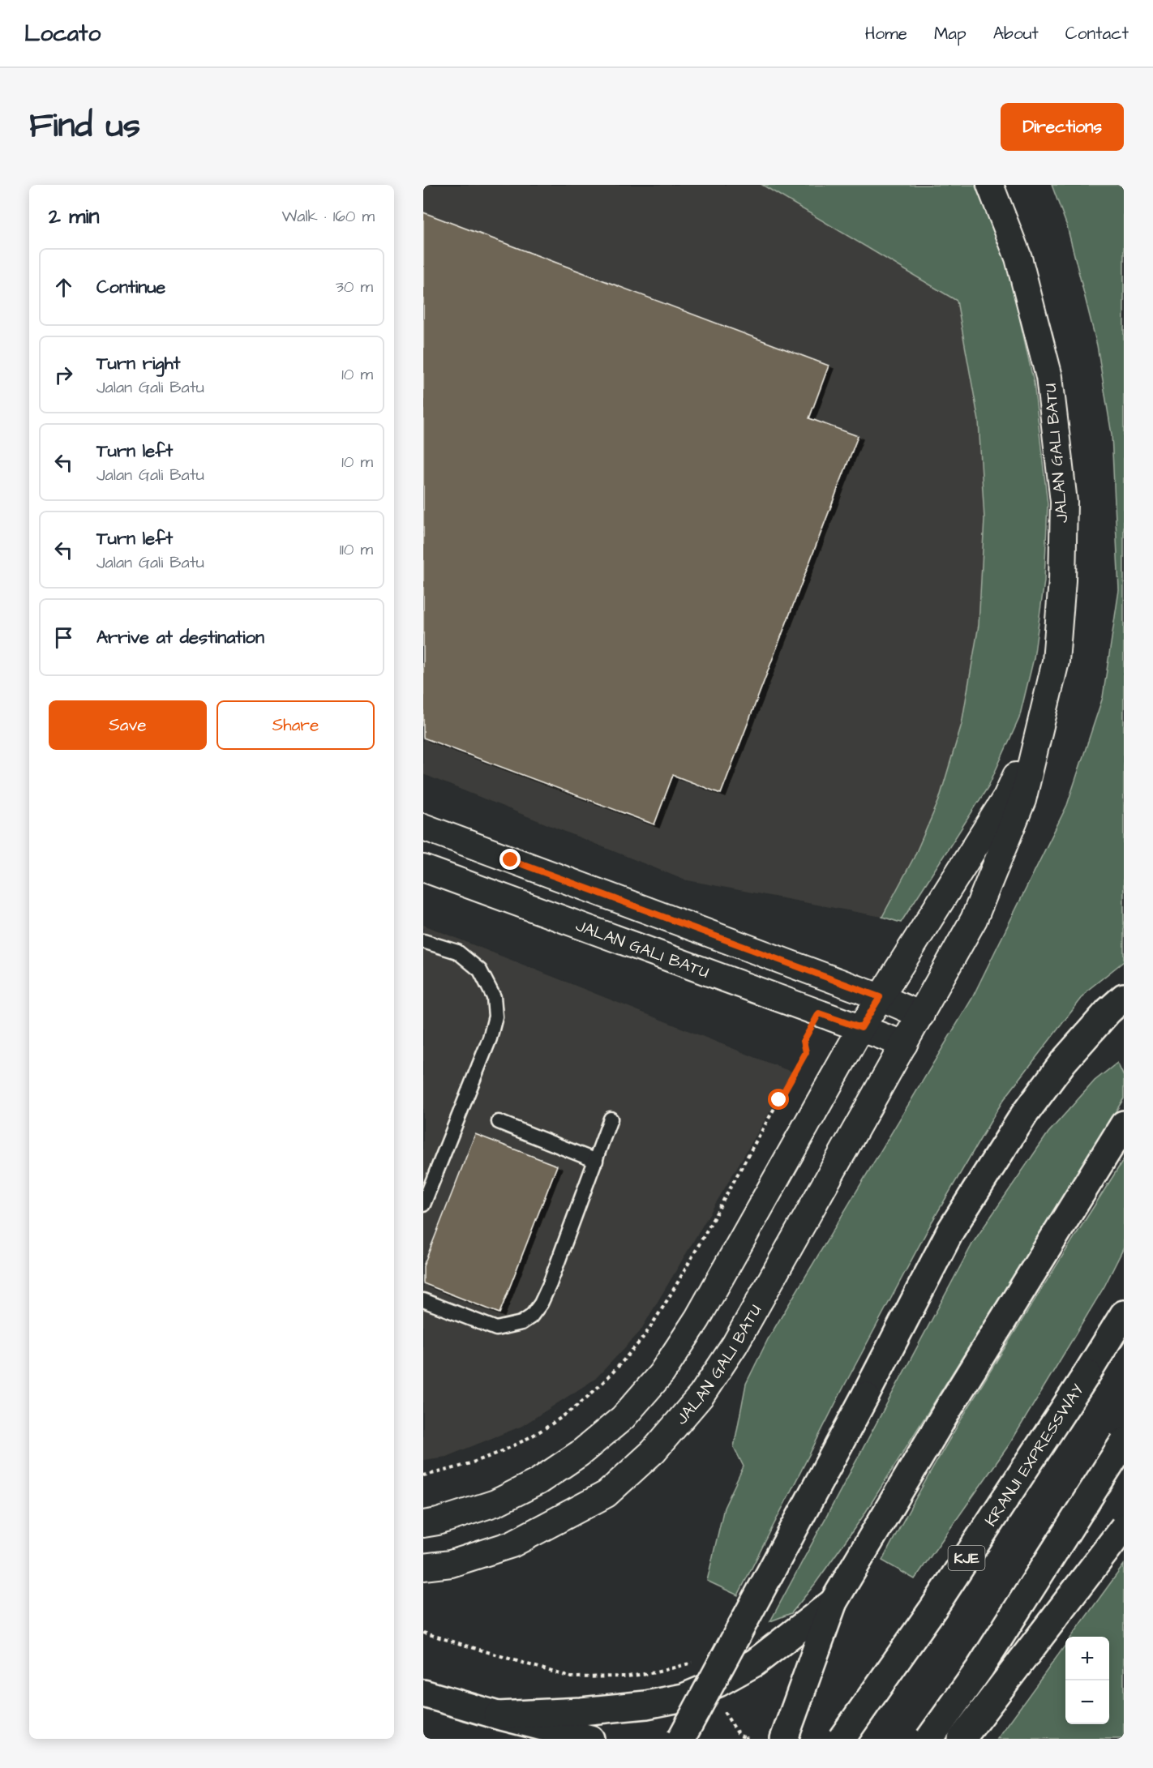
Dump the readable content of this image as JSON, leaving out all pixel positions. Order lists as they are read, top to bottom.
{
  "streets": {
    "main road": ["KRANJI EXPRESSWAY", "KJE"],
    "street": ["JALAN GALI BATU"]
  },
  "page": {
    "header": "Locato",
    "nav": [
      "Home",
      "Map",
      "About",
      "Contact"
    ],
    "title": "Find us",
    "buttons": [
      "Directions",
      ["Save", "Share"]
    ],
    "heading": ["2 min", "Walk · 160 m"],
    "list": [
      ["Continue", "30 m"],
      ["Turn right", "Jalan Gali Batu", "10 m"],
      ["Turn left", "Jalan Gali Batu", "10 m"],
      ["Turn left", "Jalan Gali Batu", "110 m"],
      "Arrive at destination"
    ],
    "map_buttons": ["+", "−"]
  }
}
